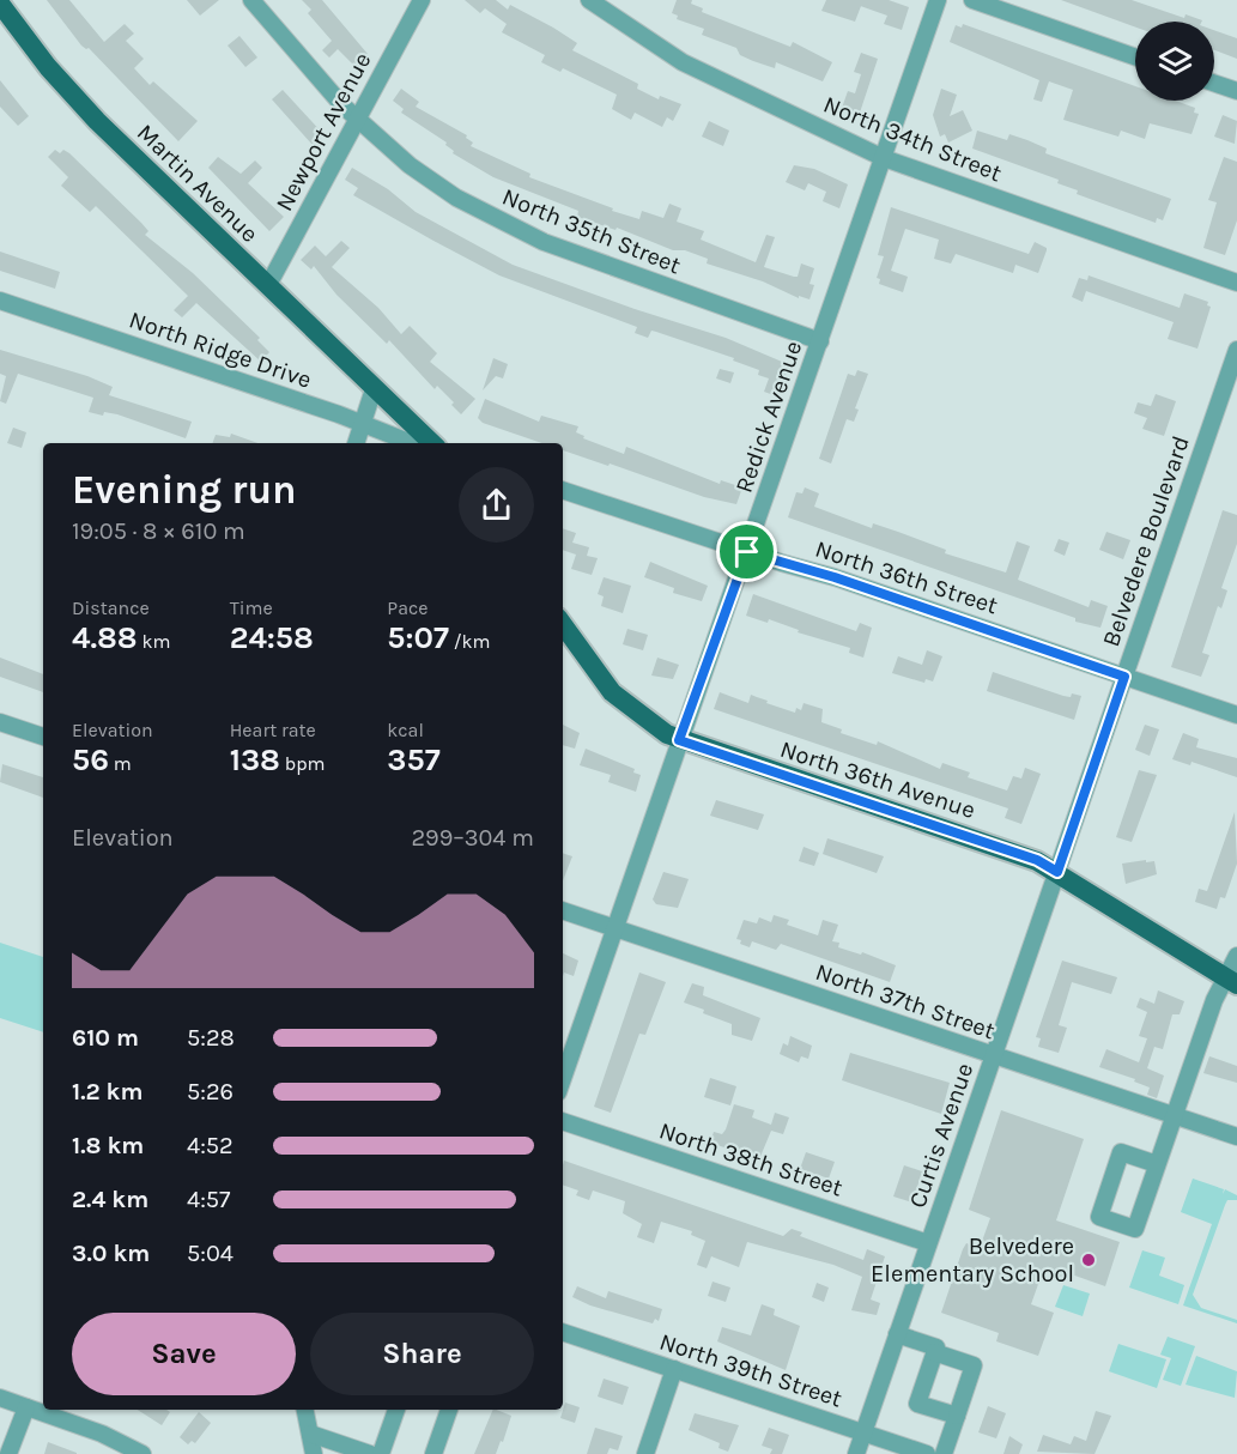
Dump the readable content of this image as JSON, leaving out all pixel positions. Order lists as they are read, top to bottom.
{
  "streets": {
    "main road": ["Martin Avenue", "North 36th Avenue"],
    "street": [
      "Newport Avenue",
      "North 34th Street",
      "North 35th Street",
      "North Ridge Drive",
      "Redick Avenue",
      "Belvedere Boulevard",
      "North 36th Street",
      "North 37th Street",
      "Curtis Avenue",
      "North 38th Street",
      "North 39th Street"
    ]
  },
  "crossings": [
    ["Newport Avenue", "Martin Avenue"],
    ["Newport Avenue", "North 35th Street"],
    ["North 34th Street", "Redick Avenue"],
    ["North 35th Street", "Redick Avenue"],
    ["Redick Avenue", "North 36th Street"],
    ["Redick Avenue", "North 36th Avenue"],
    ["Redick Avenue", "North 37th Street"],
    ["Belvedere Boulevard", "North 36th Street"],
    ["Belvedere Boulevard", "North 36th Avenue"],
    ["Belvedere Boulevard", "Curtis Avenue"],
    ["North 36th Avenue", "Curtis Avenue"],
    ["North 37th Street", "Curtis Avenue"],
    ["Curtis Avenue", "North 38th Street"],
    ["Curtis Avenue", "North 39th Street"]
  ],
  "places": ["Belvedere Elementary School"],
  "page": {
    "heading": ["Evening run", "19:05 · 8 × 610 m"],
    "stats": [
      ["Distance", "4.88 km"],
      ["Time", "24:58"],
      ["Pace", "5:07 /km"],
      ["Elevation", "56 m"],
      ["Heart rate", "138 bpm"],
      ["kcal", "357"]
    ],
    "chart": ["Elevation", "299–304 m"],
    "list": [
      {
        "name": "610 m",
        "note": "5:28"
      },
      {
        "name": "1.2 km",
        "note": "5:26"
      },
      {
        "name": "1.8 km",
        "note": "4:52"
      },
      {
        "name": "2.4 km",
        "note": "4:57"
      },
      {
        "name": "3.0 km",
        "note": "5:04"
      }
    ],
    "buttons": ["Save", "Share"]
  }
}
